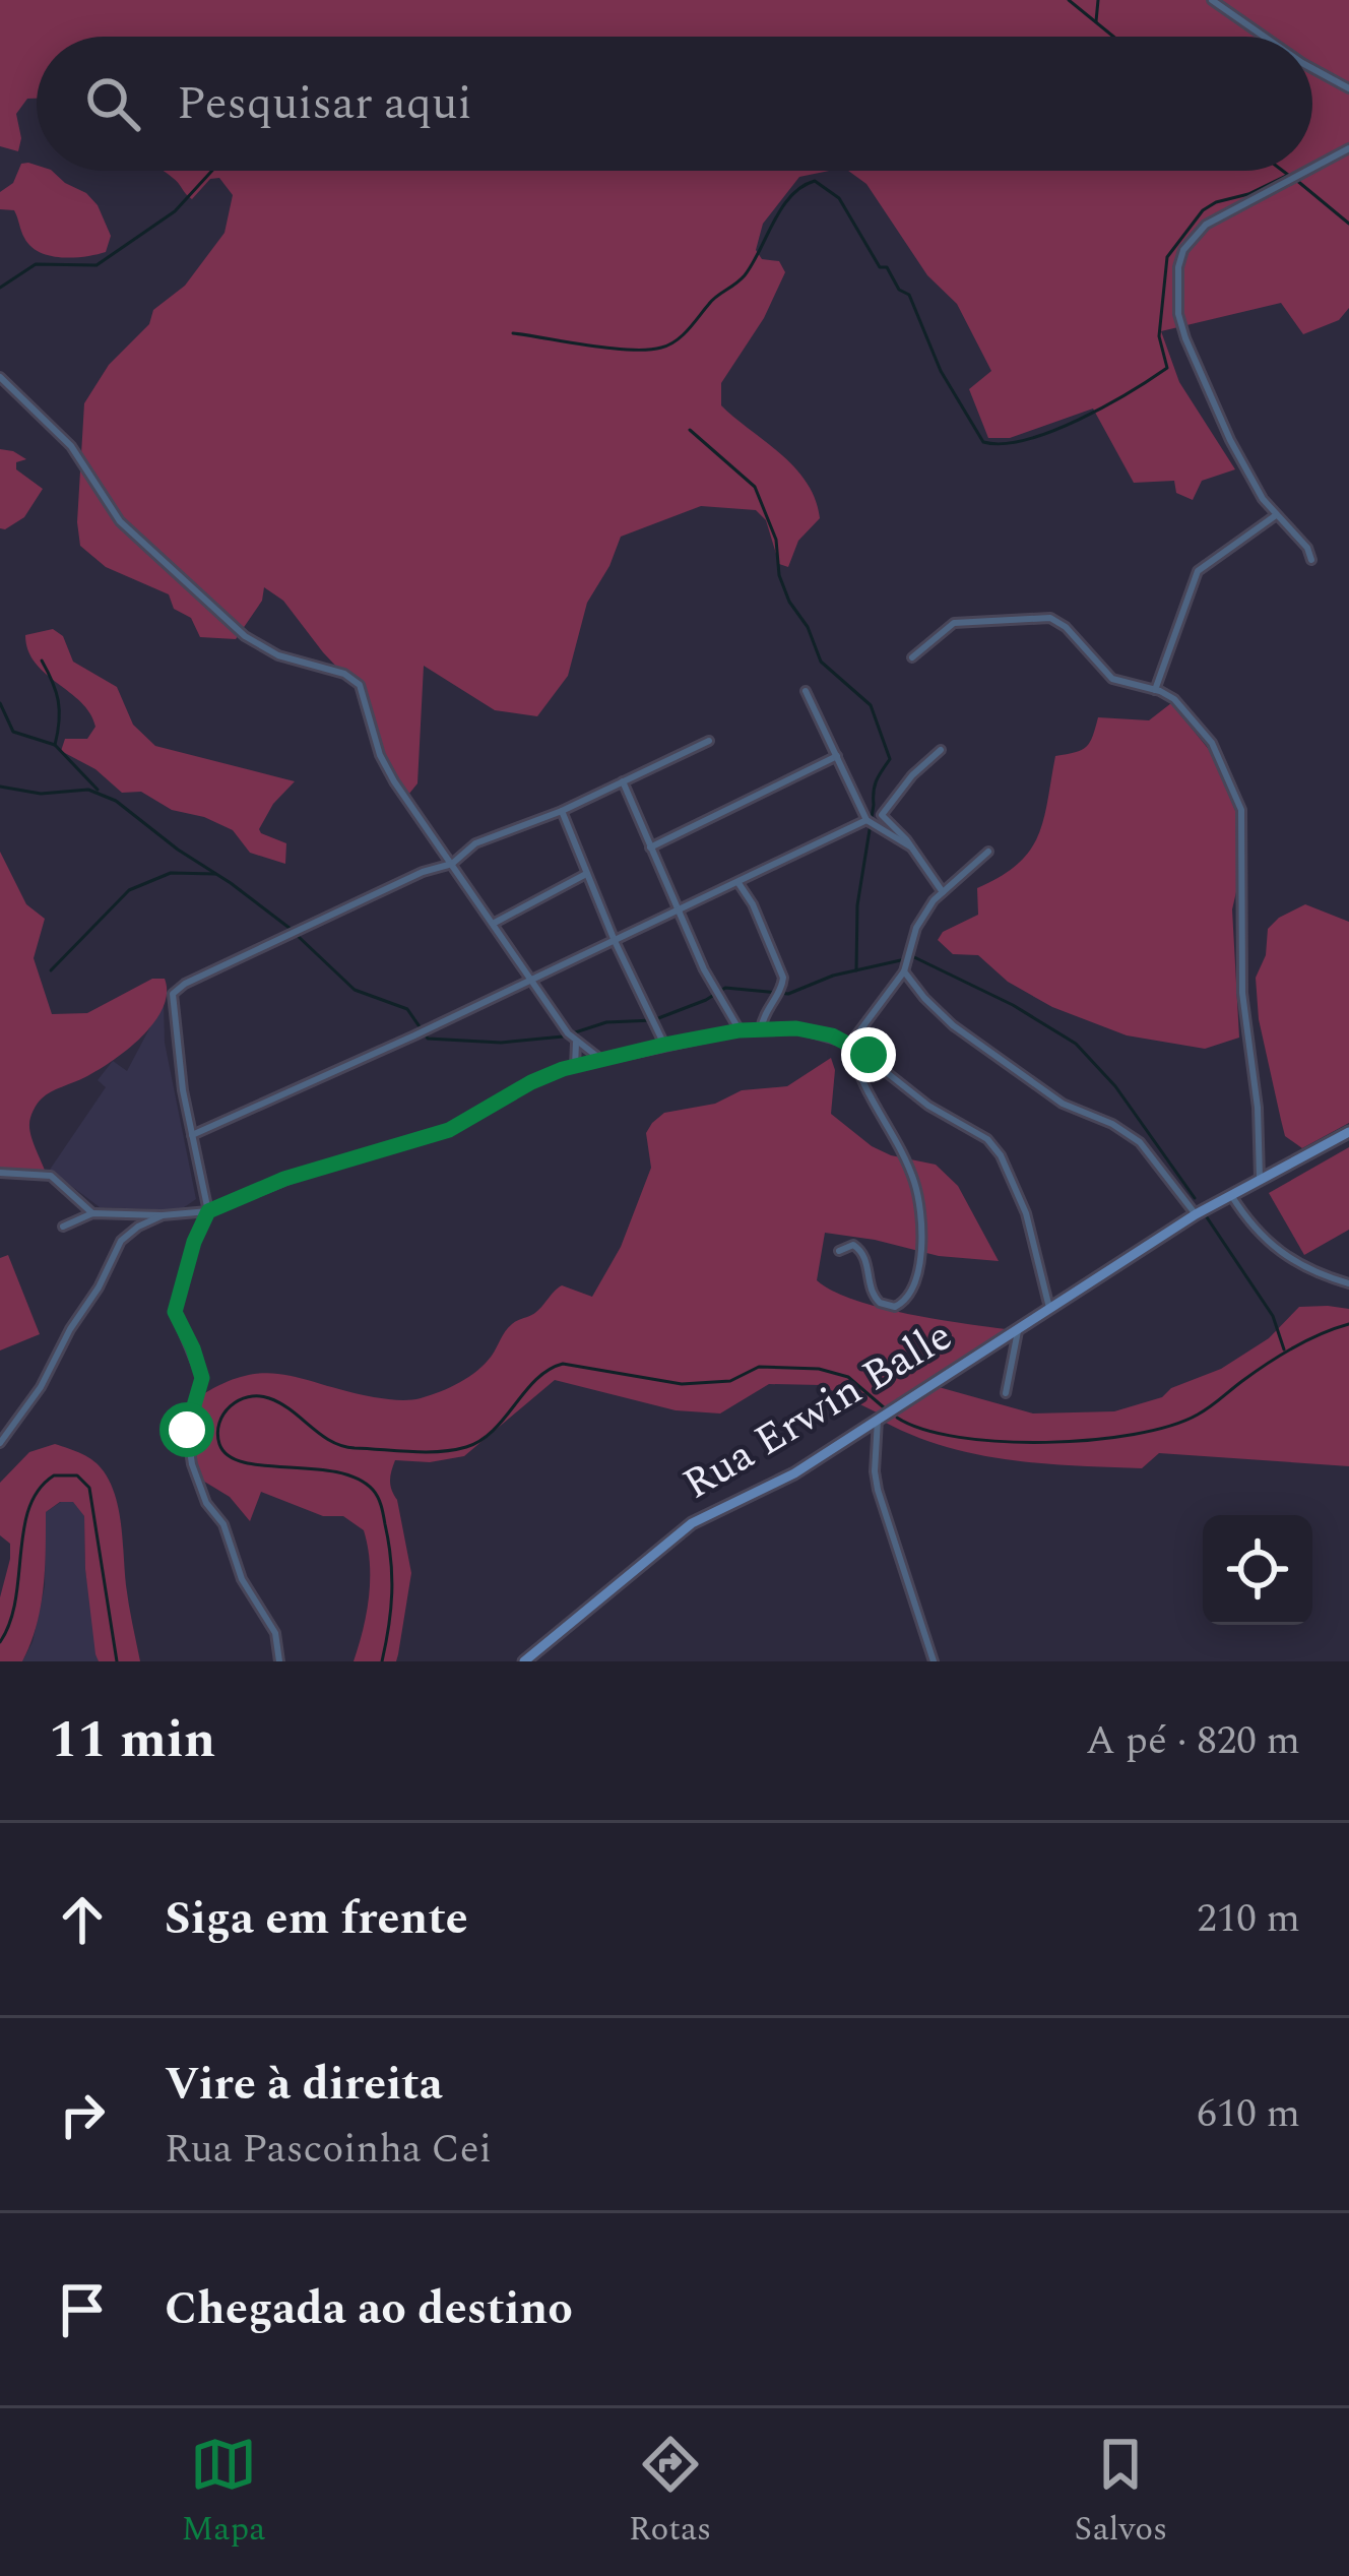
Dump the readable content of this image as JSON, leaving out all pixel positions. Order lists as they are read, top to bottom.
{
  "streets": {
    "street": ["Rua Erwin Balle"]
  },
  "page": {
    "search": "Pesquisar aqui",
    "heading": ["11 min", "A pé · 820 m"],
    "list": [
      ["Siga em frente", "210 m"],
      ["Vire à direita", "Rua Pascoinha Cei", "610 m"],
      "Chegada ao destino"
    ],
    "nav": ["Mapa", "Rotas", "Salvos"]
  }
}
